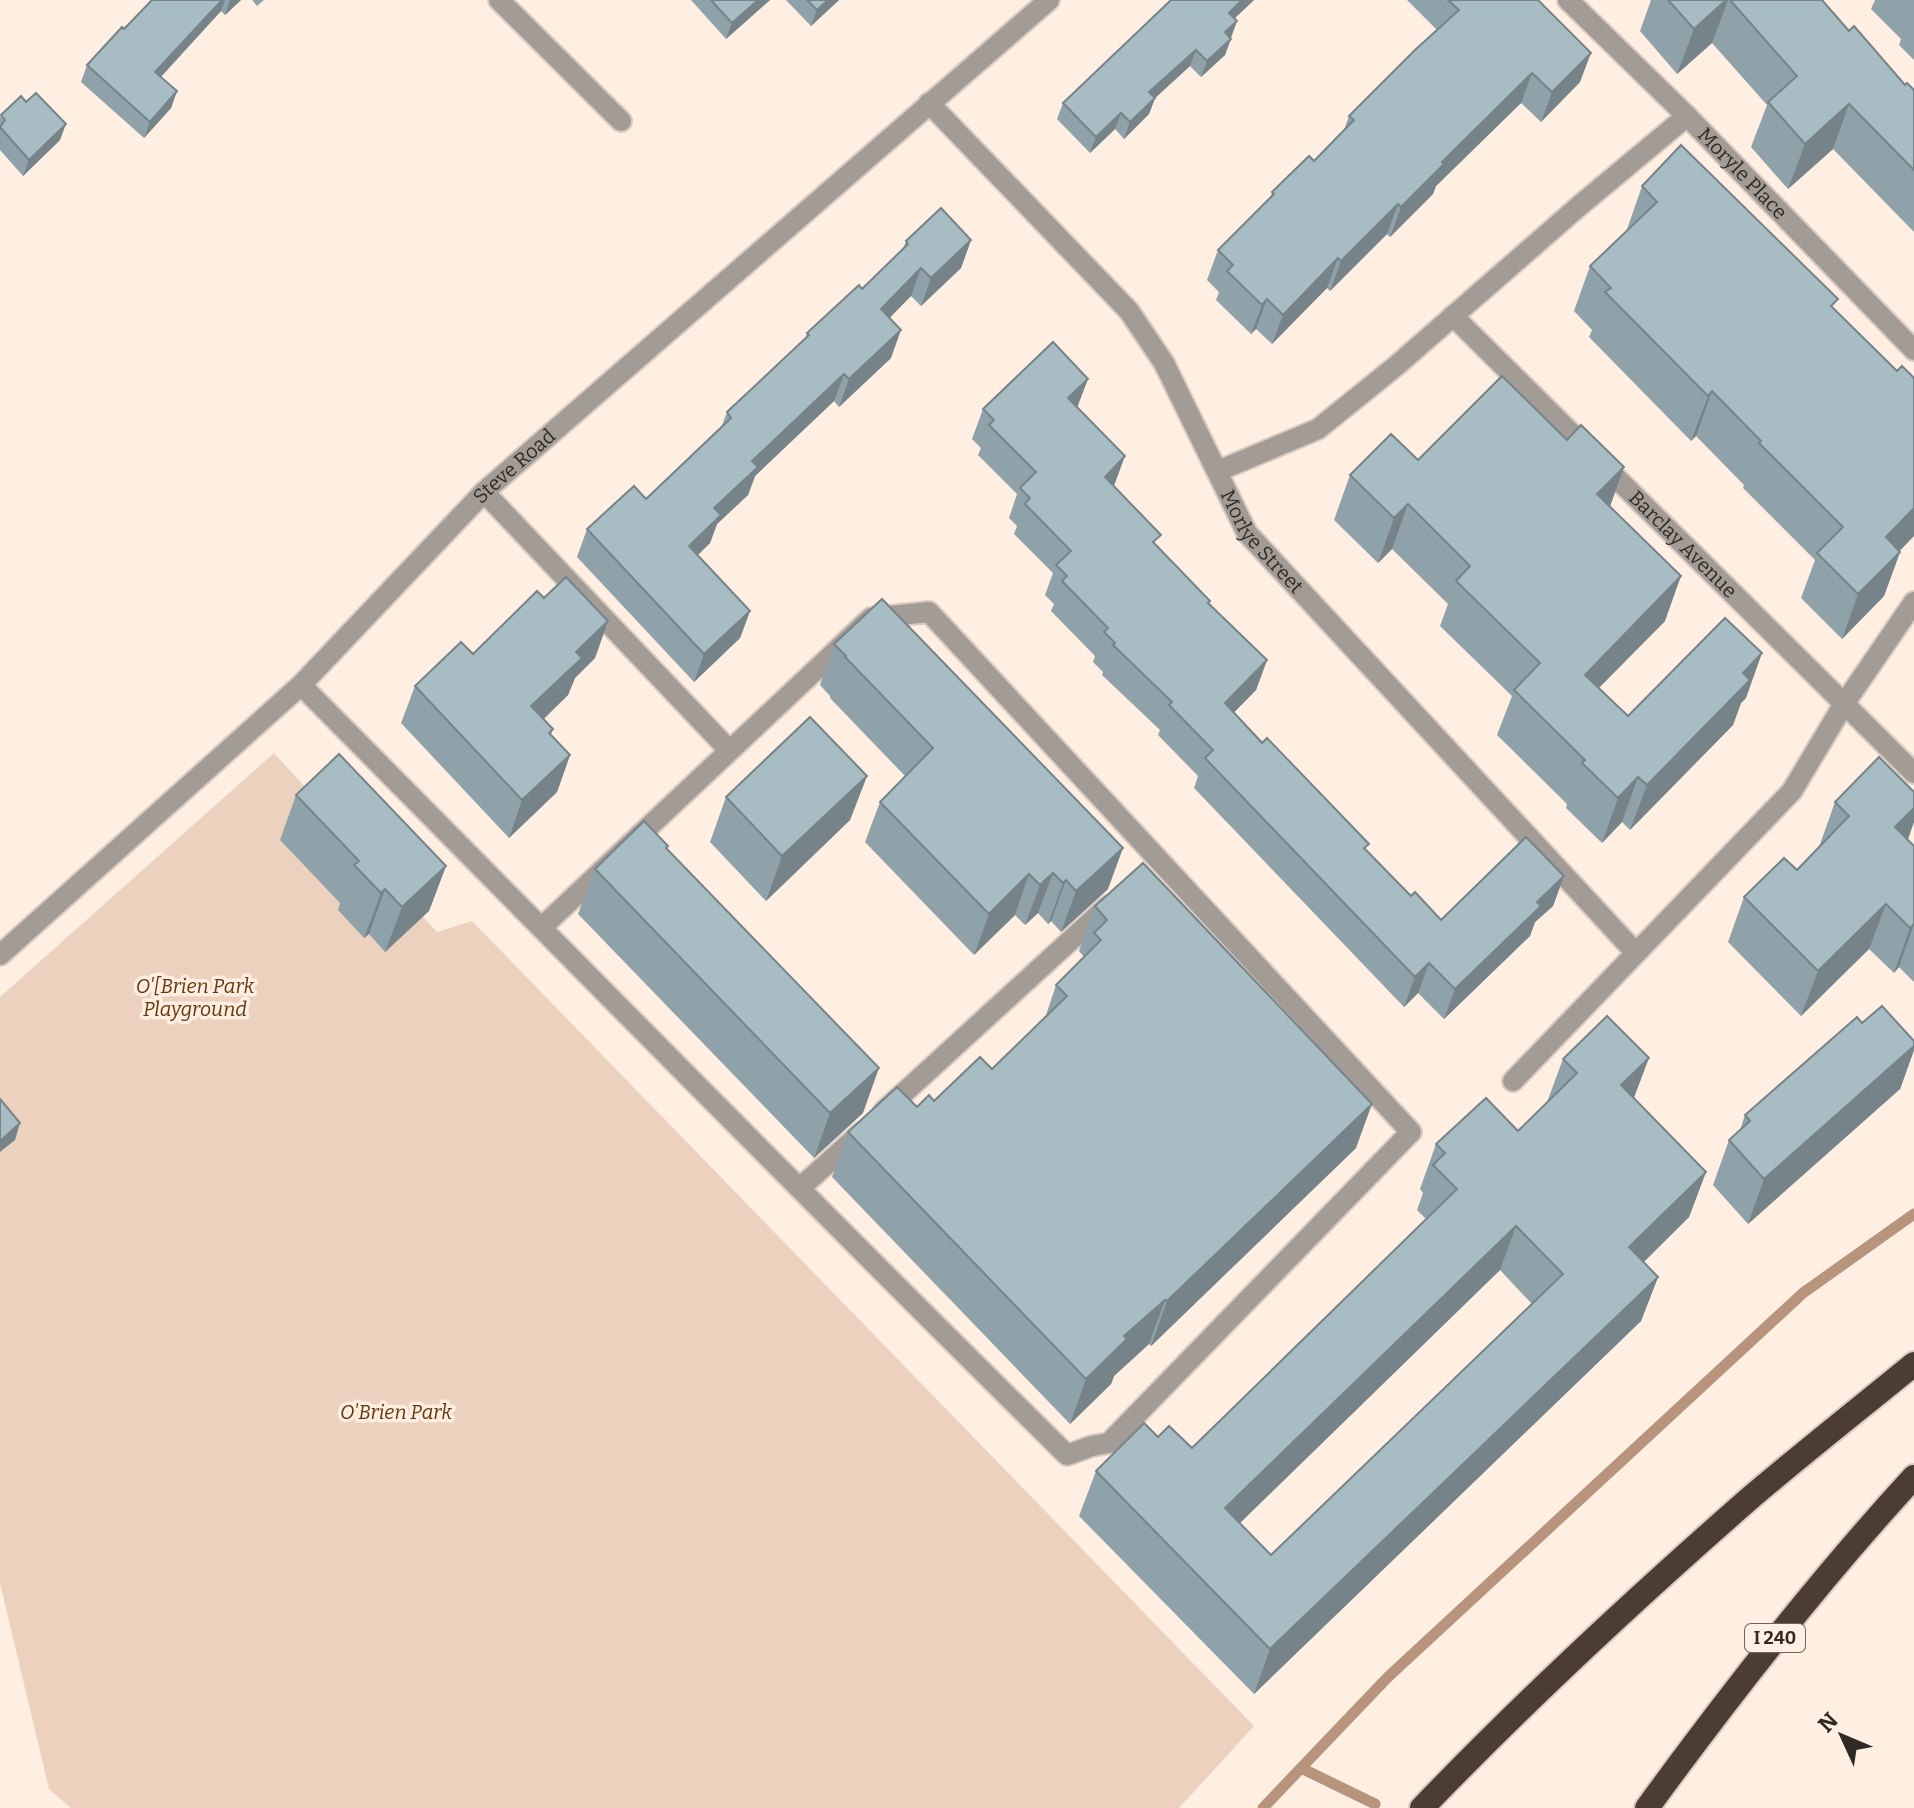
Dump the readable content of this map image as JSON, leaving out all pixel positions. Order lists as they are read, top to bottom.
{
  "streets": {
    "highway": ["I 240"],
    "street": [
      "Moryle Place",
      "Steve Road",
      "Morlye Street",
      "Barclay Avenue"
    ]
  },
  "crossings": [
    ["Steve Road", "Morlye Street"]
  ],
  "parks": ["O'[Brien Park Playground", "O'Brien Park"],
  "north": "top left"
}
